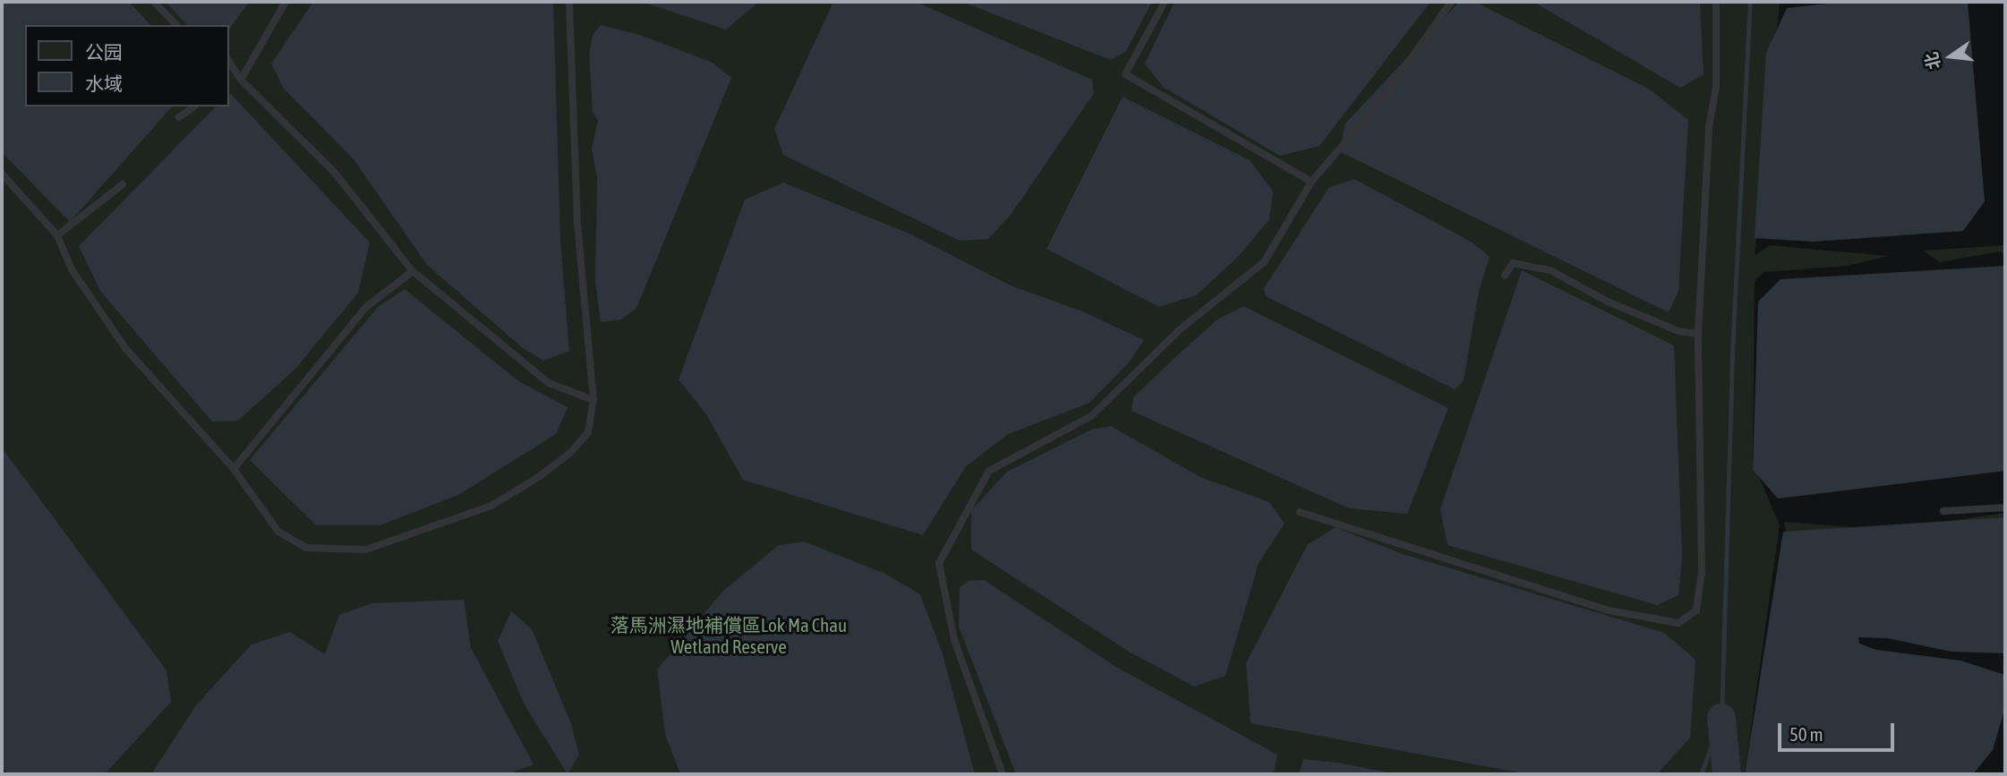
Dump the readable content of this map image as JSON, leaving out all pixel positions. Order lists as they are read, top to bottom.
{
  "parks": ["落馬洲濕地補償區Lok Ma Chau Wetland Reserve"],
  "legend": ["公园", "水域"],
  "scale_bar": "50 m",
  "north": "left"
}
